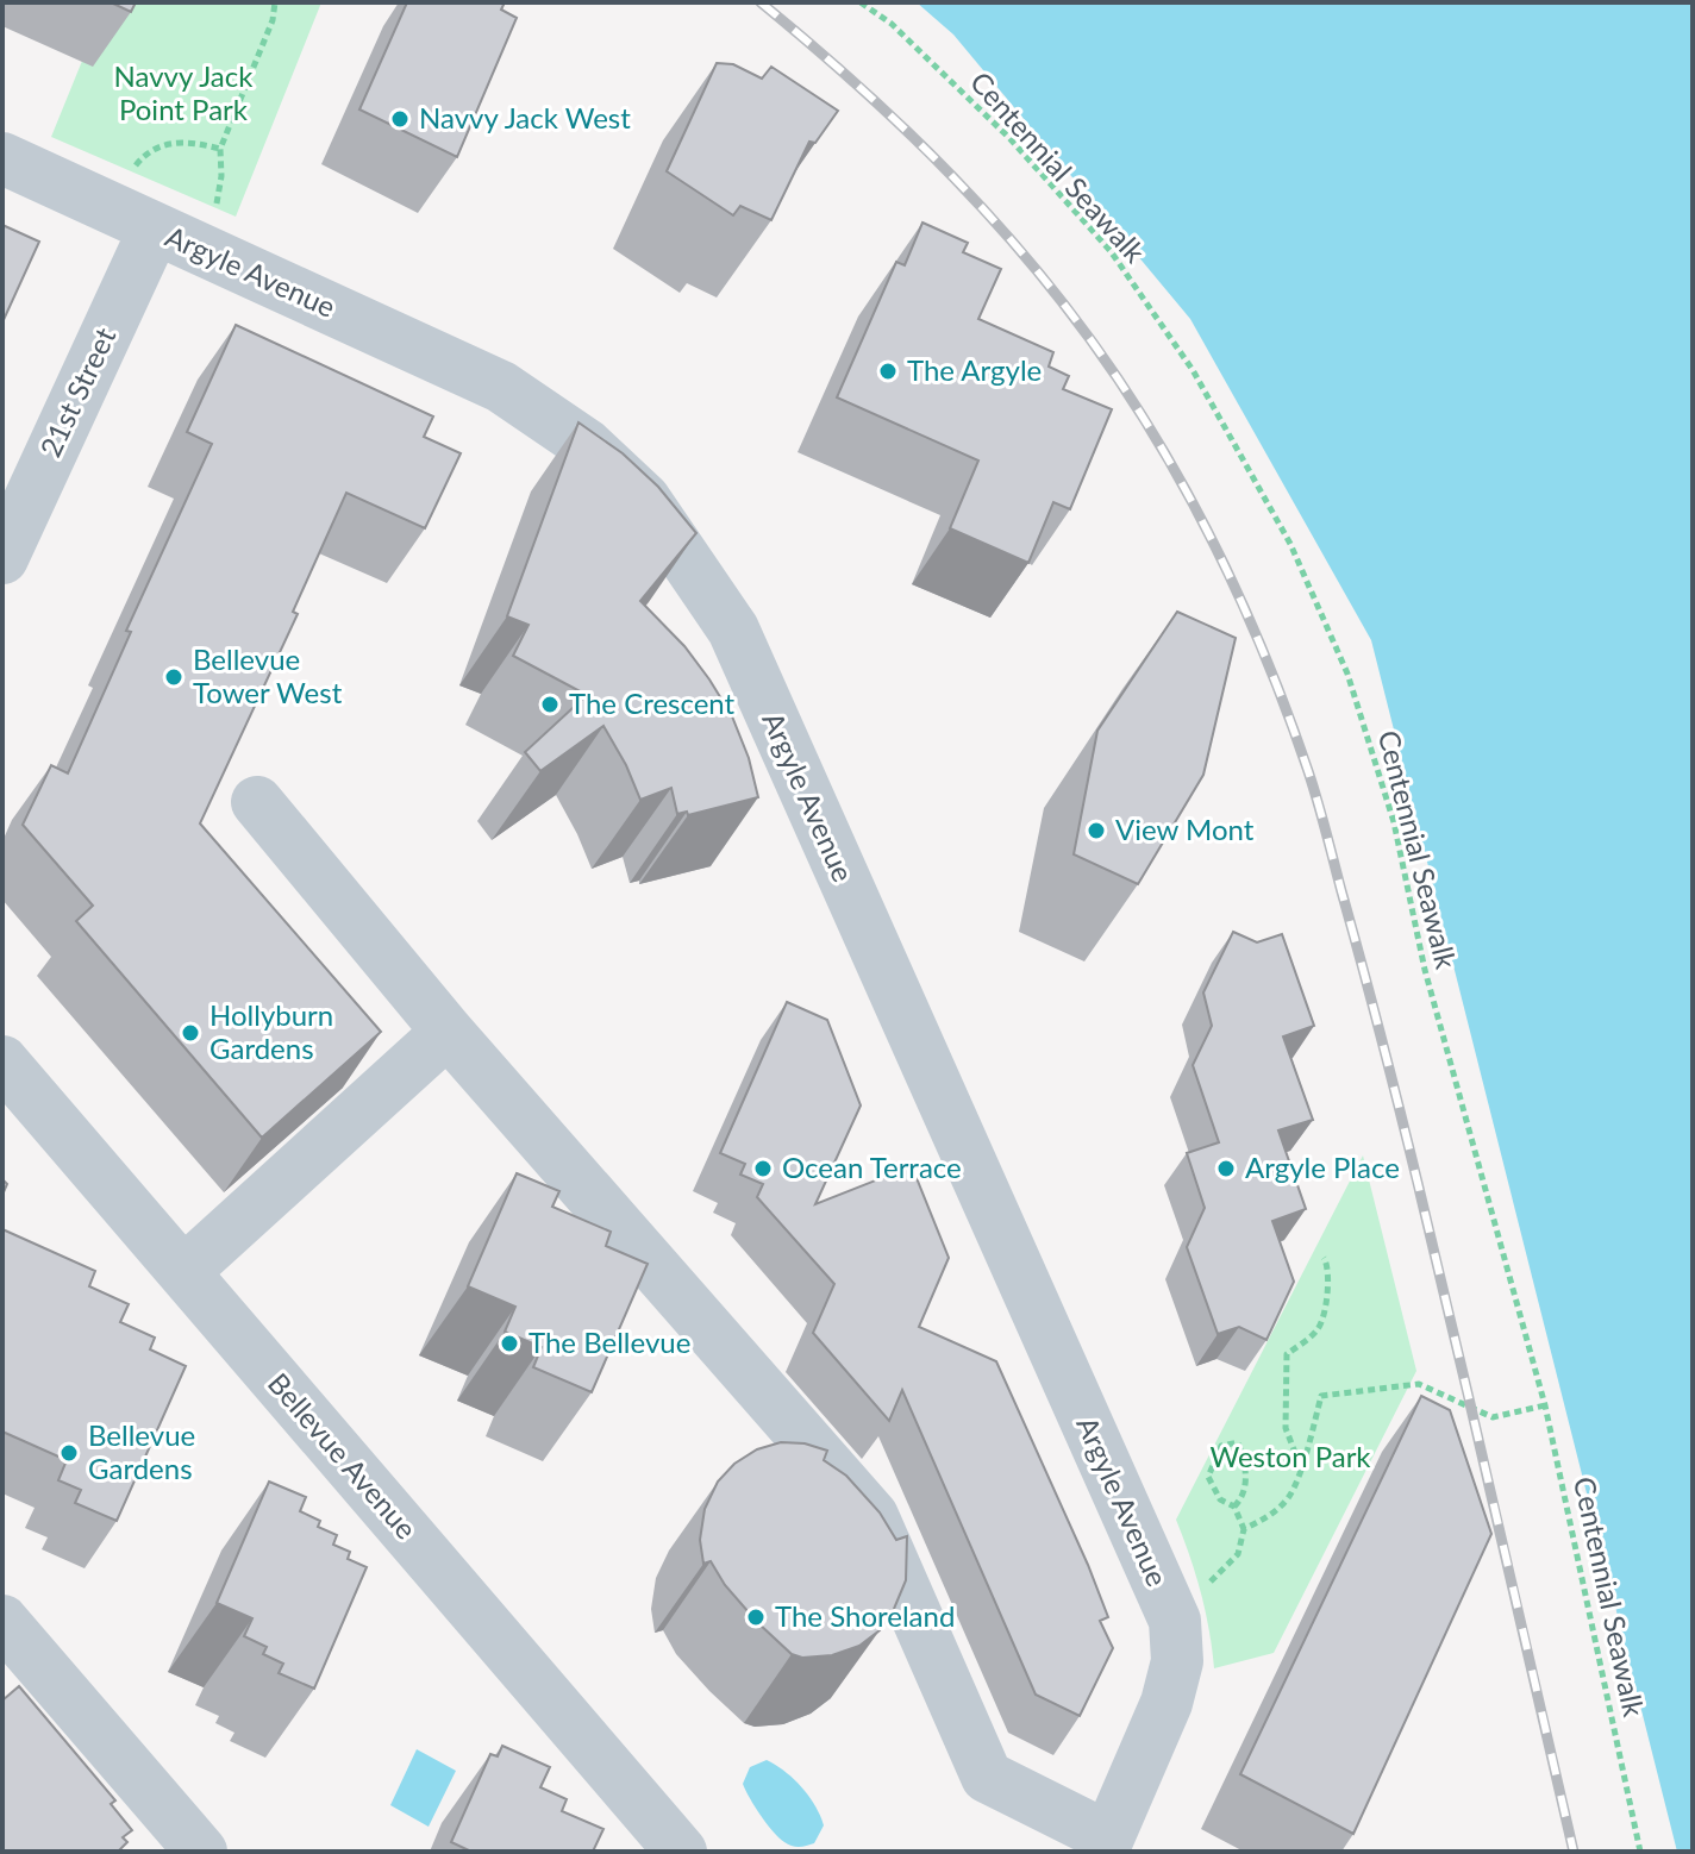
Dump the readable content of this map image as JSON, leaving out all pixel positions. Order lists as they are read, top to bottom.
{
  "streets": {
    "street": ["Argyle Avenue", "21st Street", "Bellevue Avenue"],
    "path": ["Centennial Seawalk"]
  },
  "crossings": [
    ["Argyle Avenue", "21st Street"]
  ],
  "parks": ["Navvy Jack Point Park", "Weston Park"],
  "places": [
    "Navvy Jack West",
    "The Argyle",
    "Bellevue Tower West",
    "The Crescent",
    "View Mont",
    "Hollyburn Gardens",
    "Ocean Terrace",
    "Argyle Place",
    "The Bellevue",
    "Bellevue Gardens",
    "The Shoreland"
  ]
}
